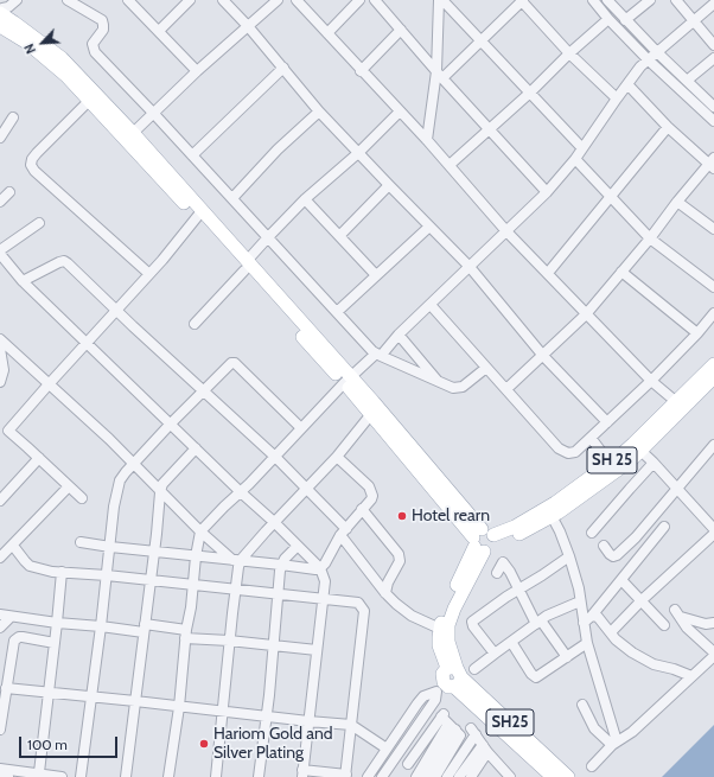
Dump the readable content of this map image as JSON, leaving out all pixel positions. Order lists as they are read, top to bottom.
{
  "streets": {
    "main road": ["SH 25", "SH25"]
  },
  "crossings": [
    ["SH 25", "SH25"]
  ],
  "places": ["Hotel rearn", "Hariom Gold and Silver Plating"],
  "scale_bar": "100 m",
  "north": "bottom left"
}
